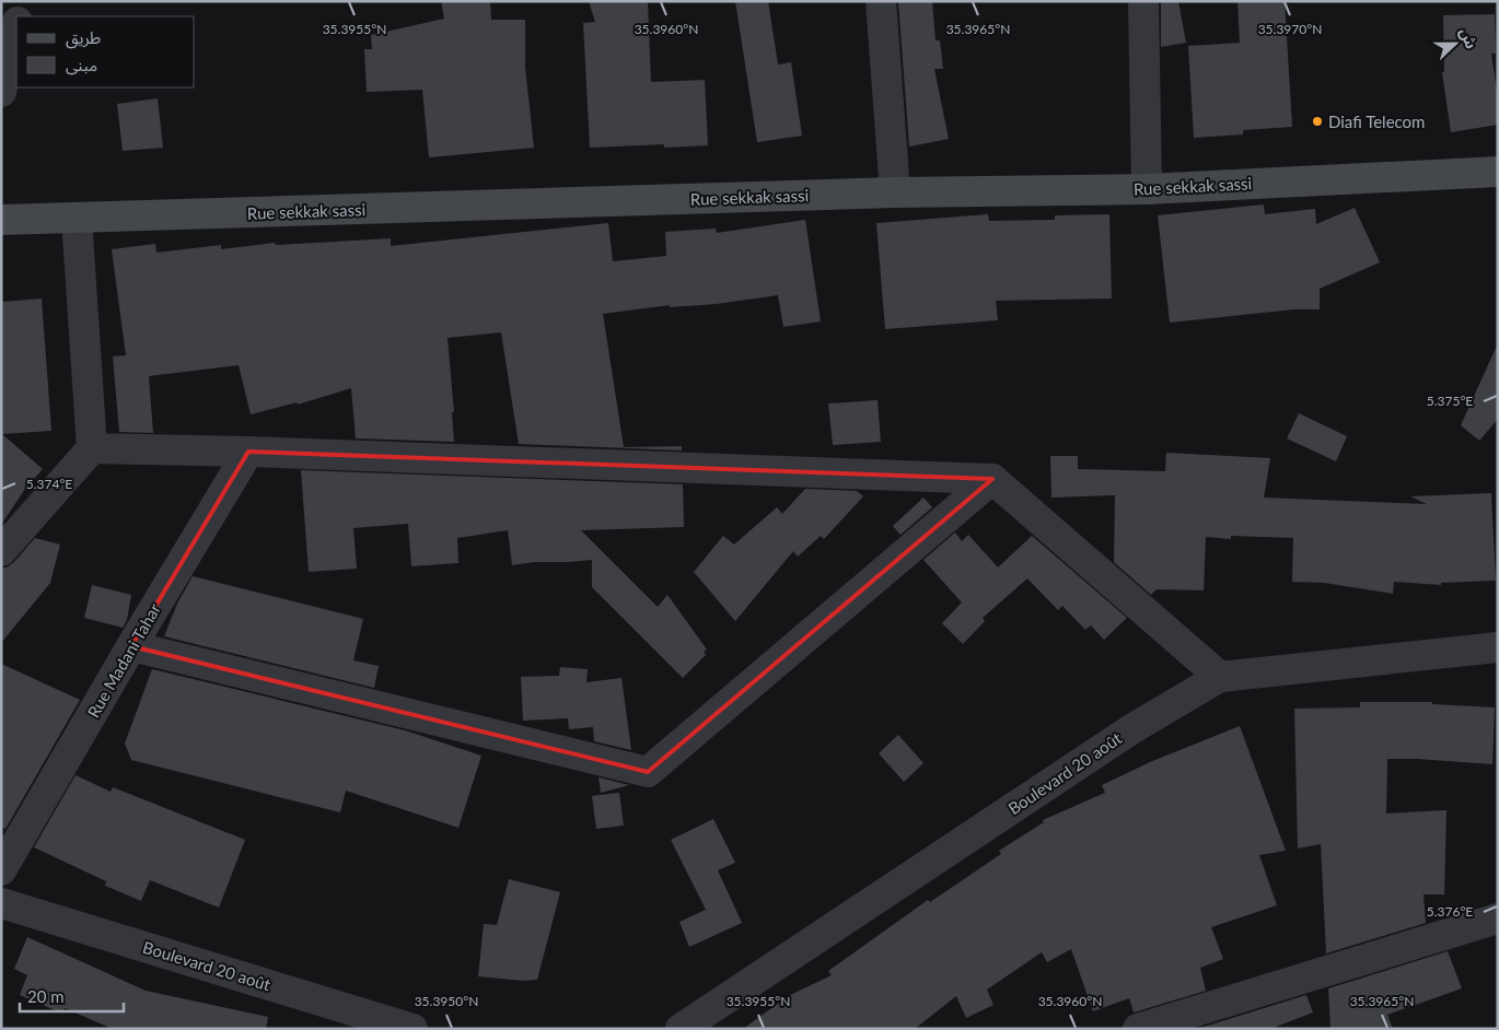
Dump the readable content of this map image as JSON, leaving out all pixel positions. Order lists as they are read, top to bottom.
{
  "streets": {
    "street": ["Rue sekkak sassi", "Rue Madani Tahar", "Boulevard 20 août"]
  },
  "places": ["Diafi Telecom"],
  "legend": ["طريق", "مبنى"],
  "scale_bar": "20 m",
  "north": "right",
  "coordinates": [
    "35.3955°N",
    "35.3960°N",
    "35.3965°N",
    "35.3970°N",
    "5.375°E",
    "5.374°E",
    "5.376°E",
    "35.3950°N"
  ]
}
